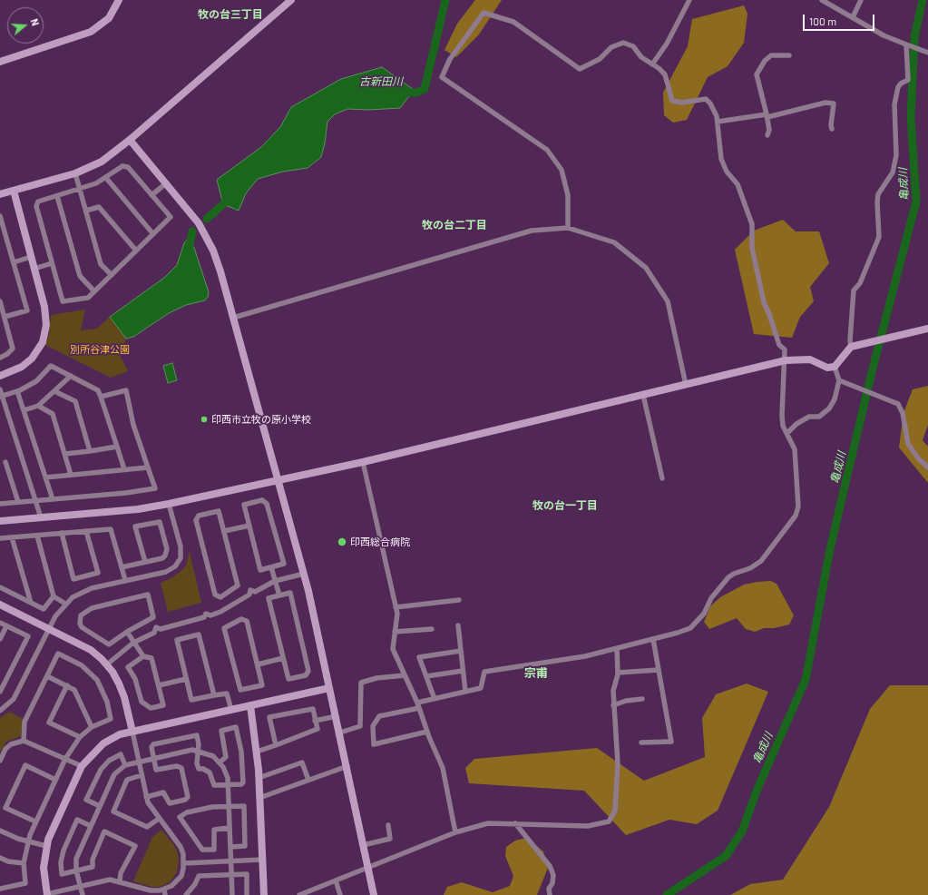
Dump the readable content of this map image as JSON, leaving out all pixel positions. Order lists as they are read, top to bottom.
{
  "districts": [
    "牧の台三丁目",
    "牧の台二丁目",
    "牧の台一丁目",
    "宗甫"
  ],
  "water": ["古新田川", "亀成川"],
  "parks": ["別所谷津公園"],
  "places": ["印西市立牧の原小学校", "印西総合病院"],
  "scale_bar": "100 m",
  "north": "right"
}
